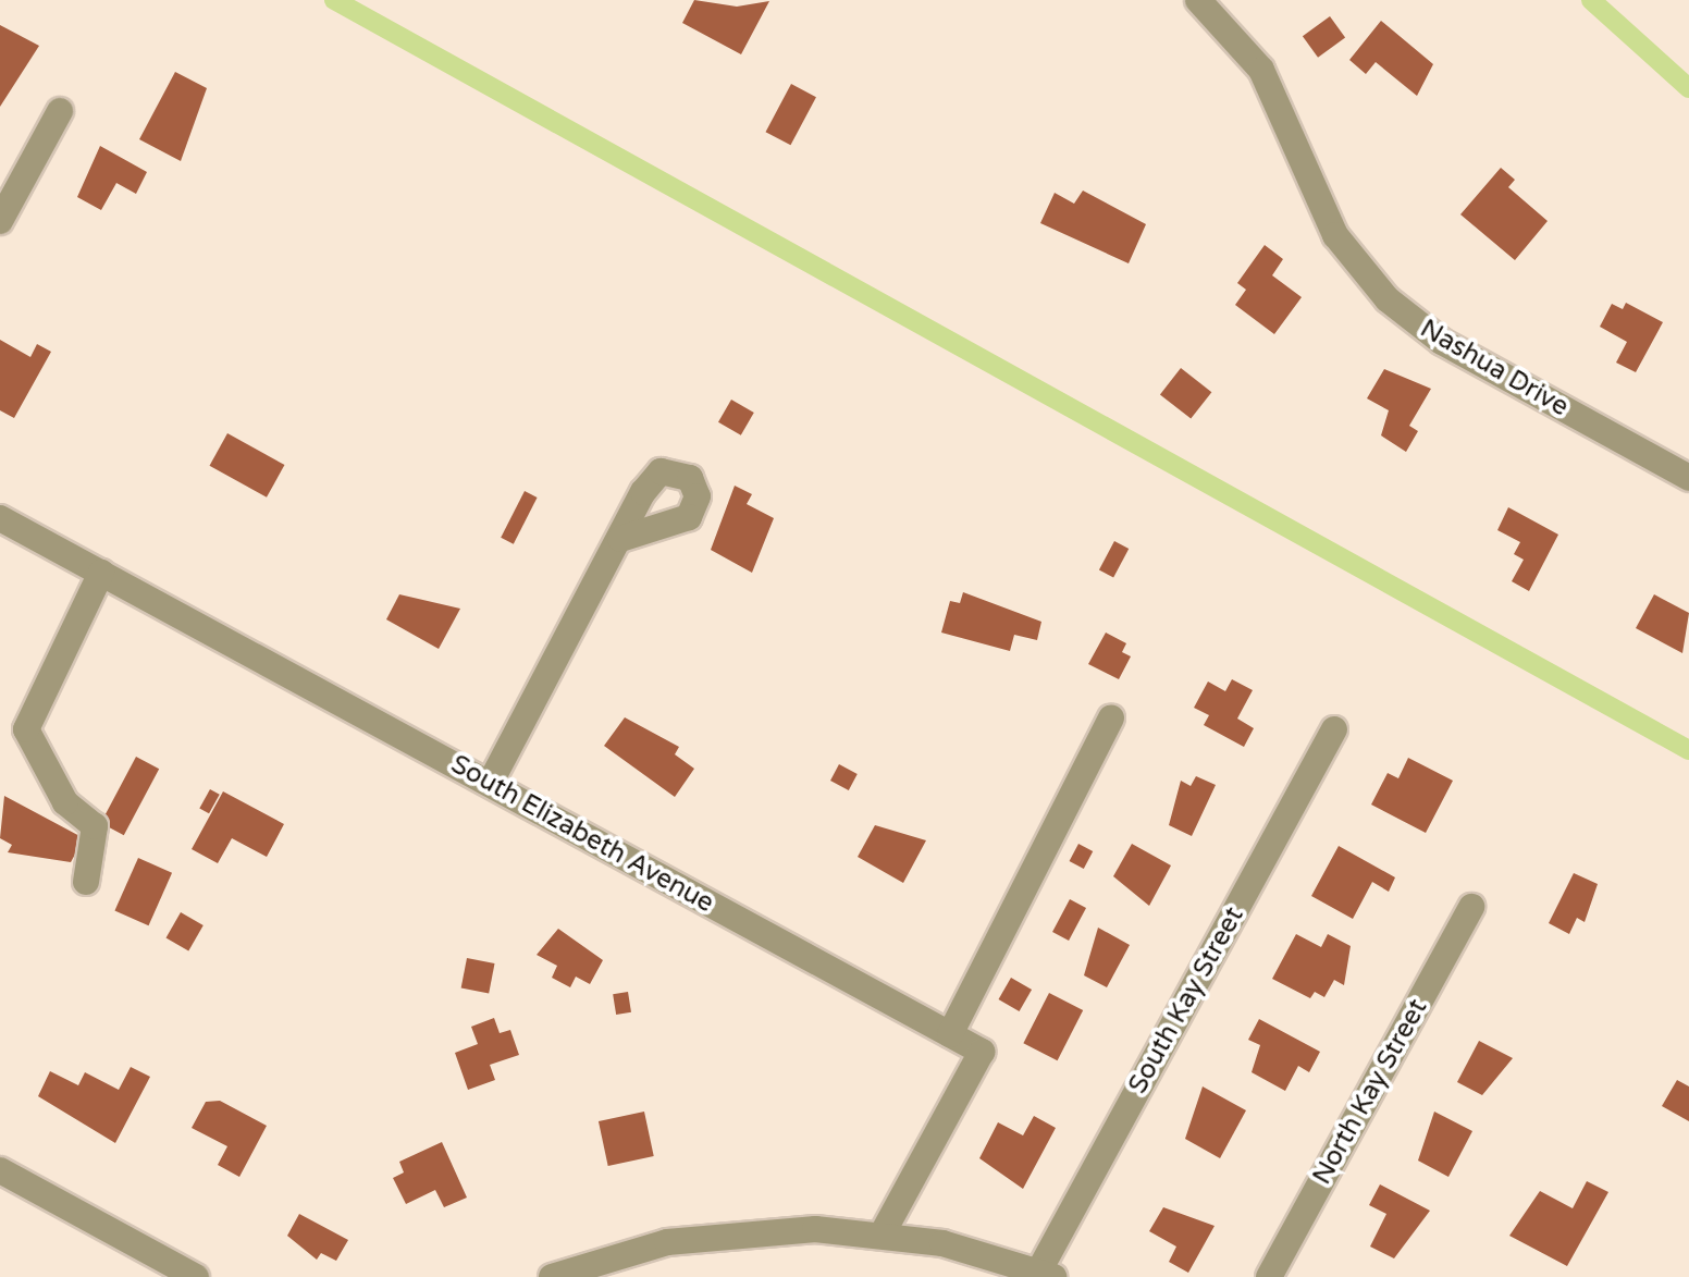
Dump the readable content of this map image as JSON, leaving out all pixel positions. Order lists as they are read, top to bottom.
{
  "streets": {
    "street": [
      "Nashua Drive",
      "South Elizabeth Avenue",
      "South Kay Street",
      "North Kay Street"
    ]
  }
}
